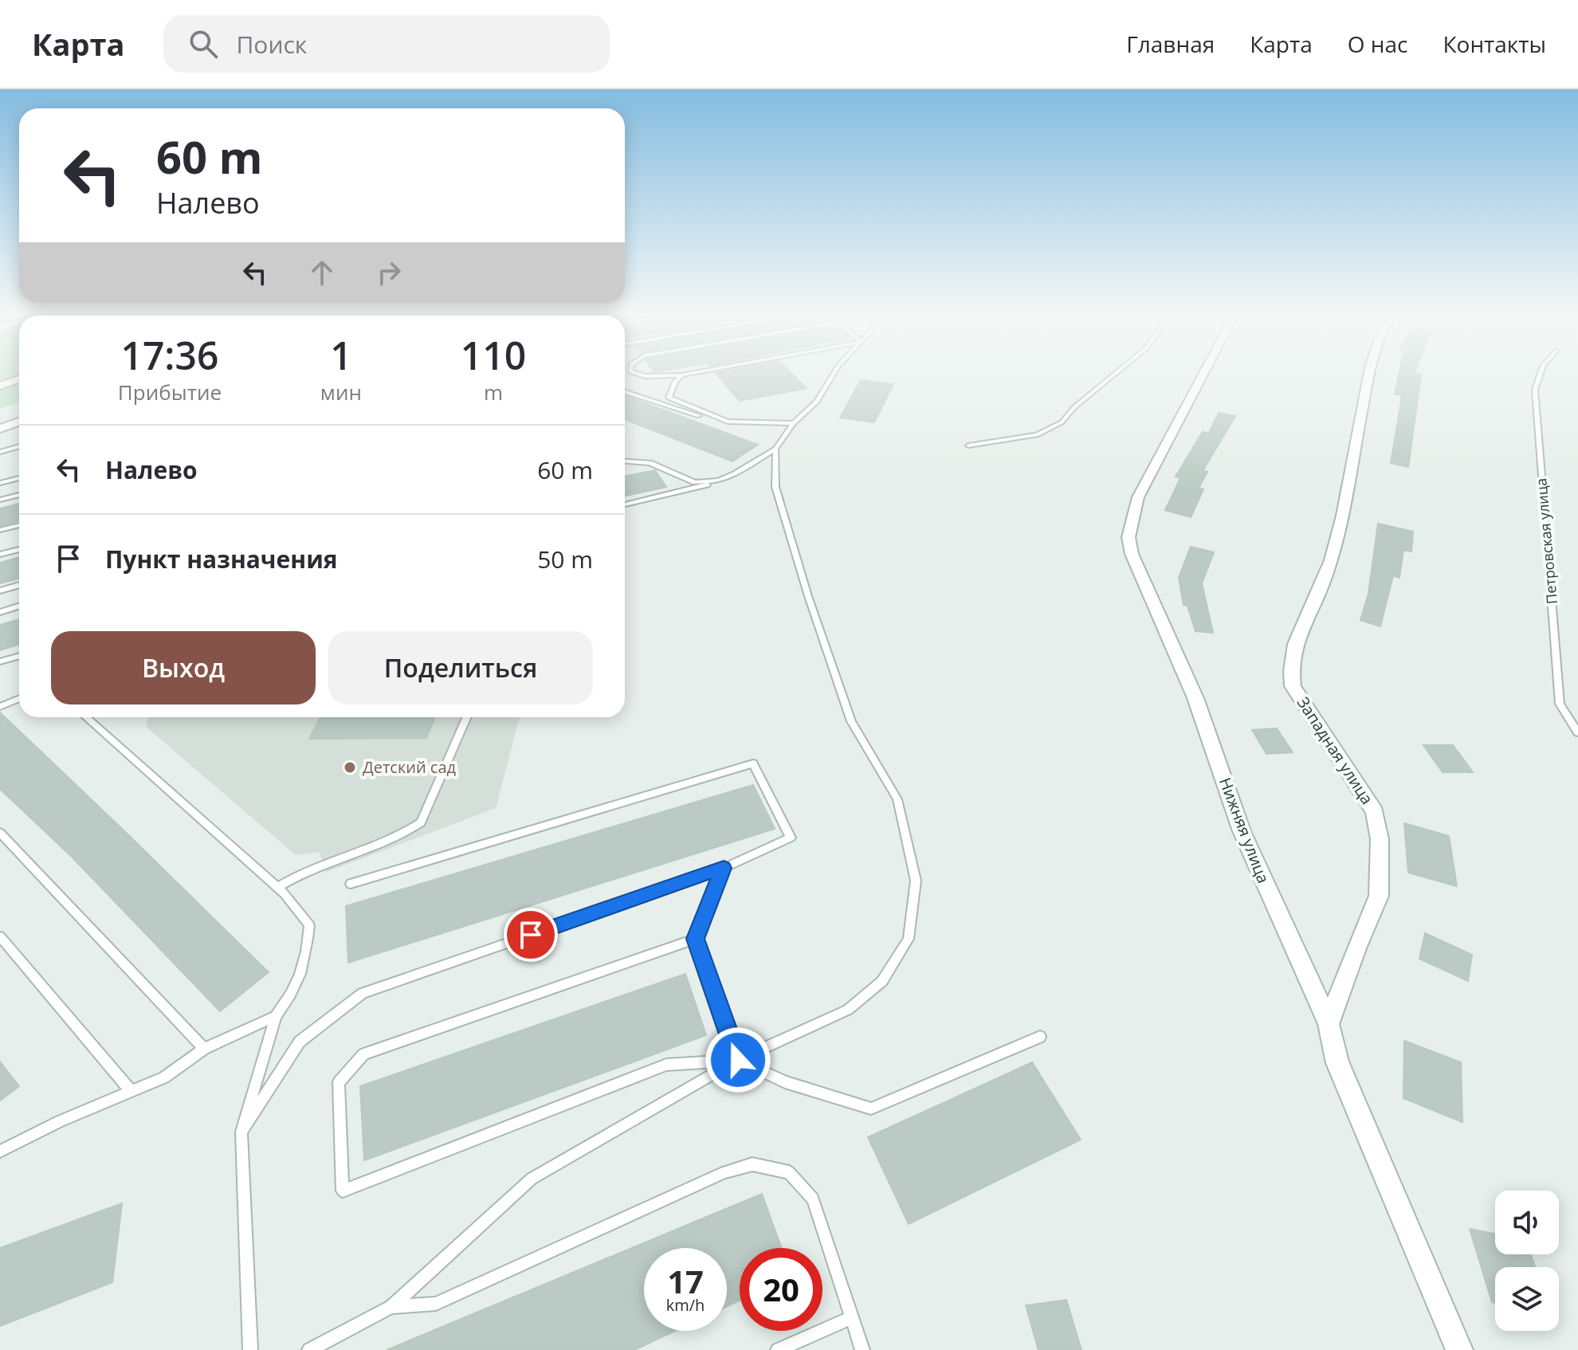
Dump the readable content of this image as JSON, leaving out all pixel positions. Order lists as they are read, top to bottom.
{
  "streets": {
    "street": ["Западная улица", "Нижняя улица"],
    "lane": ["Петровская улица"]
  },
  "crossings": [
    ["Западная улица", "Нижняя улица"]
  ],
  "places": ["Детский сад"],
  "page": {
    "header": "Карта",
    "search": "Поиск",
    "nav": [
      "Главная",
      "Карта",
      "О нас",
      "Контакты"
    ],
    "turn": ["60 m", "Налево"],
    "eta": [
      "17:36",
      "Прибытие",
      "1",
      "мин",
      "110",
      "m"
    ],
    "list": [
      {
        "name": "Налево",
        "value": "60 m"
      },
      {
        "name": "Пункт назначения",
        "value": "50 m"
      }
    ],
    "buttons": ["Выход", "Поделиться"],
    "speed": "17 km/h",
    "limit": "20"
  }
}
